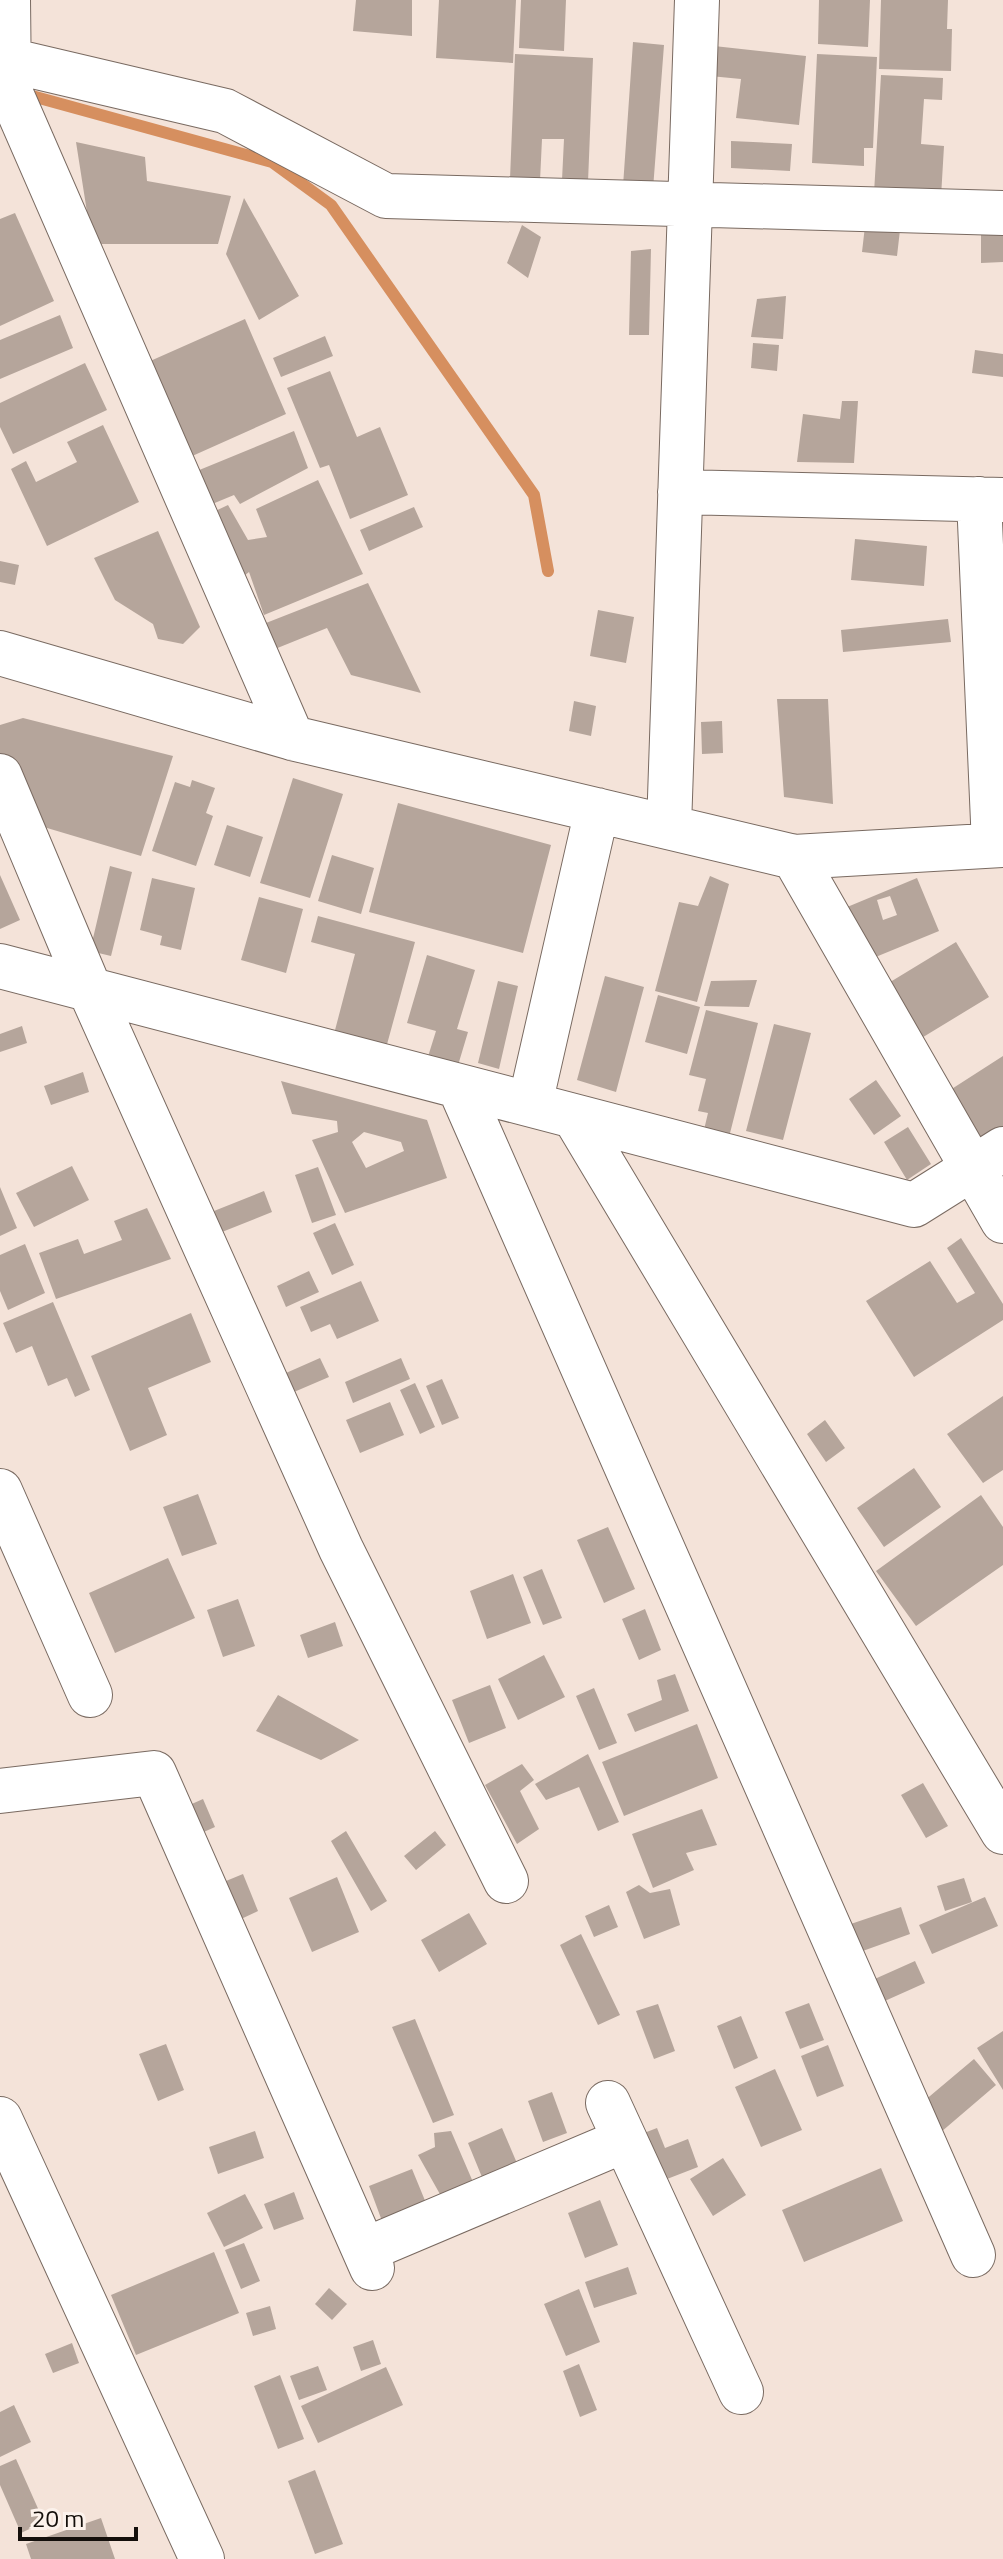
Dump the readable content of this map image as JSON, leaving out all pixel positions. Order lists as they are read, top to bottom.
{
  "scale_bar": "20 m"
}
